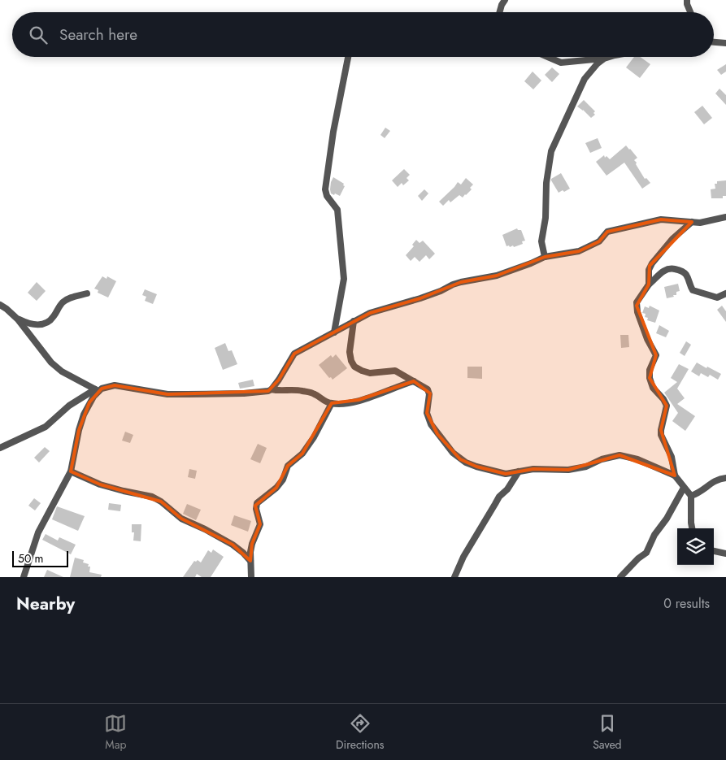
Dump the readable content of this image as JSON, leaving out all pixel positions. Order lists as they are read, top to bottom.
{
  "scale_bar": "50 m",
  "page": {
    "search": "Search here",
    "scale": "50 m",
    "heading": ["Nearby", "0 results"],
    "nav": ["Map", "Directions", "Saved"]
  }
}
